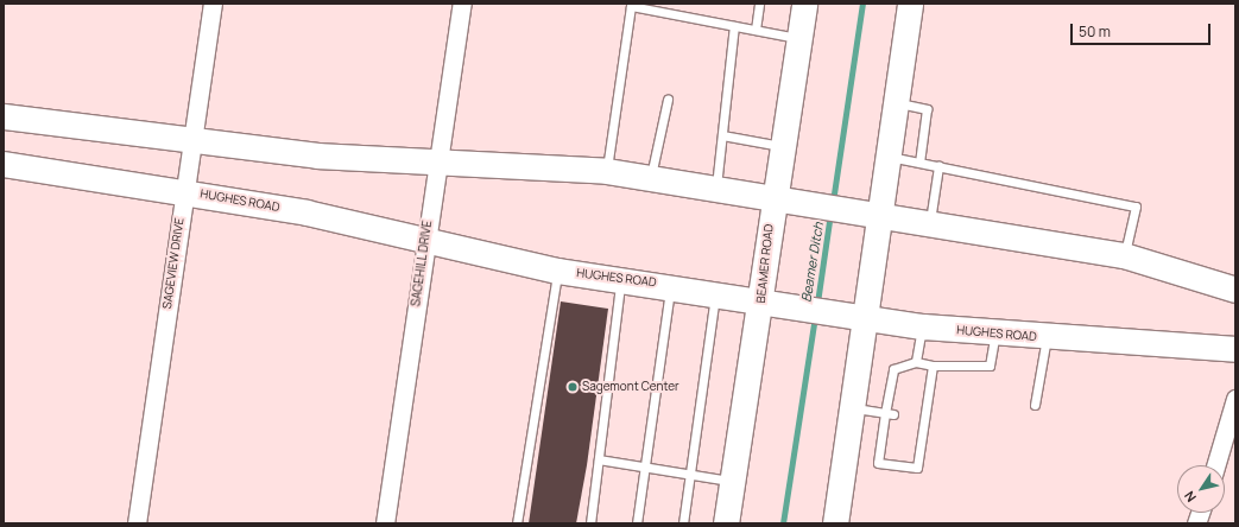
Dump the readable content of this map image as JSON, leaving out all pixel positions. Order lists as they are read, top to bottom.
{
  "streets": {
    "main road": ["HUGHES ROAD", "BEAMER ROAD"],
    "street": ["SAGEVIEW DRIVE", "SAGEHILL DRIVE"]
  },
  "crossings": [
    ["HUGHES ROAD", "SAGEVIEW DRIVE"],
    ["HUGHES ROAD", "SAGEHILL DRIVE"],
    ["HUGHES ROAD", "BEAMER ROAD"]
  ],
  "water": ["Beamer Ditch"],
  "places": ["Sagemont Center"],
  "scale_bar": "50 m",
  "north": "bottom left"
}
